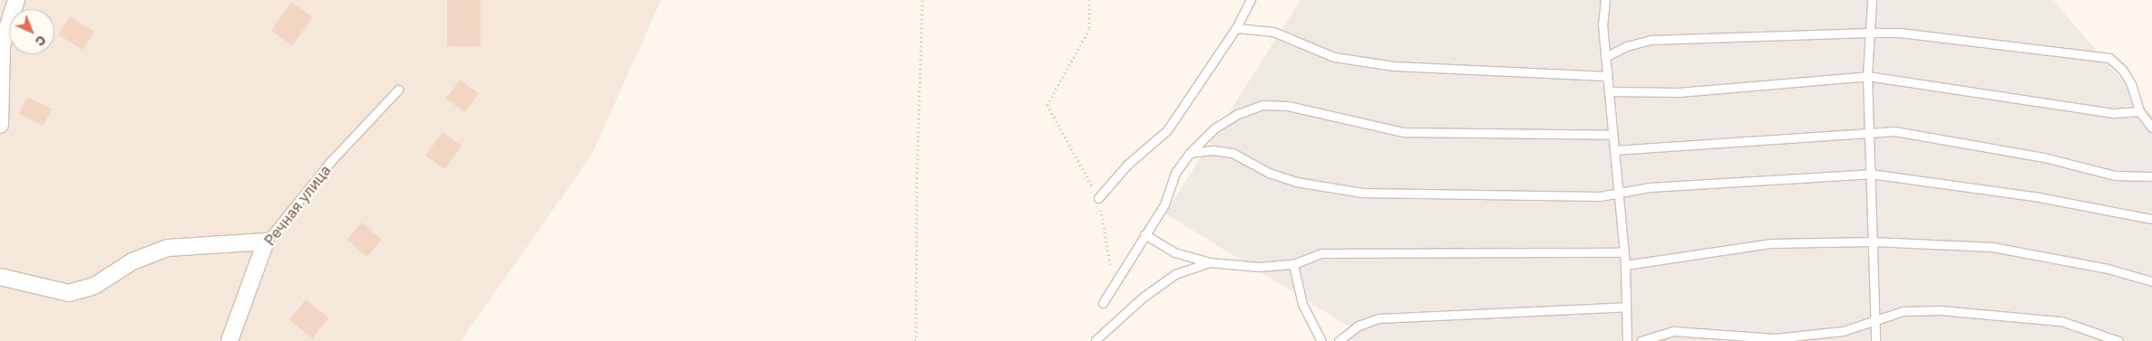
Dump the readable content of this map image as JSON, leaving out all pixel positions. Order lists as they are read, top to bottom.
{
  "streets": {
    "street": ["Речная улица"]
  },
  "north": "bottom right"
}
